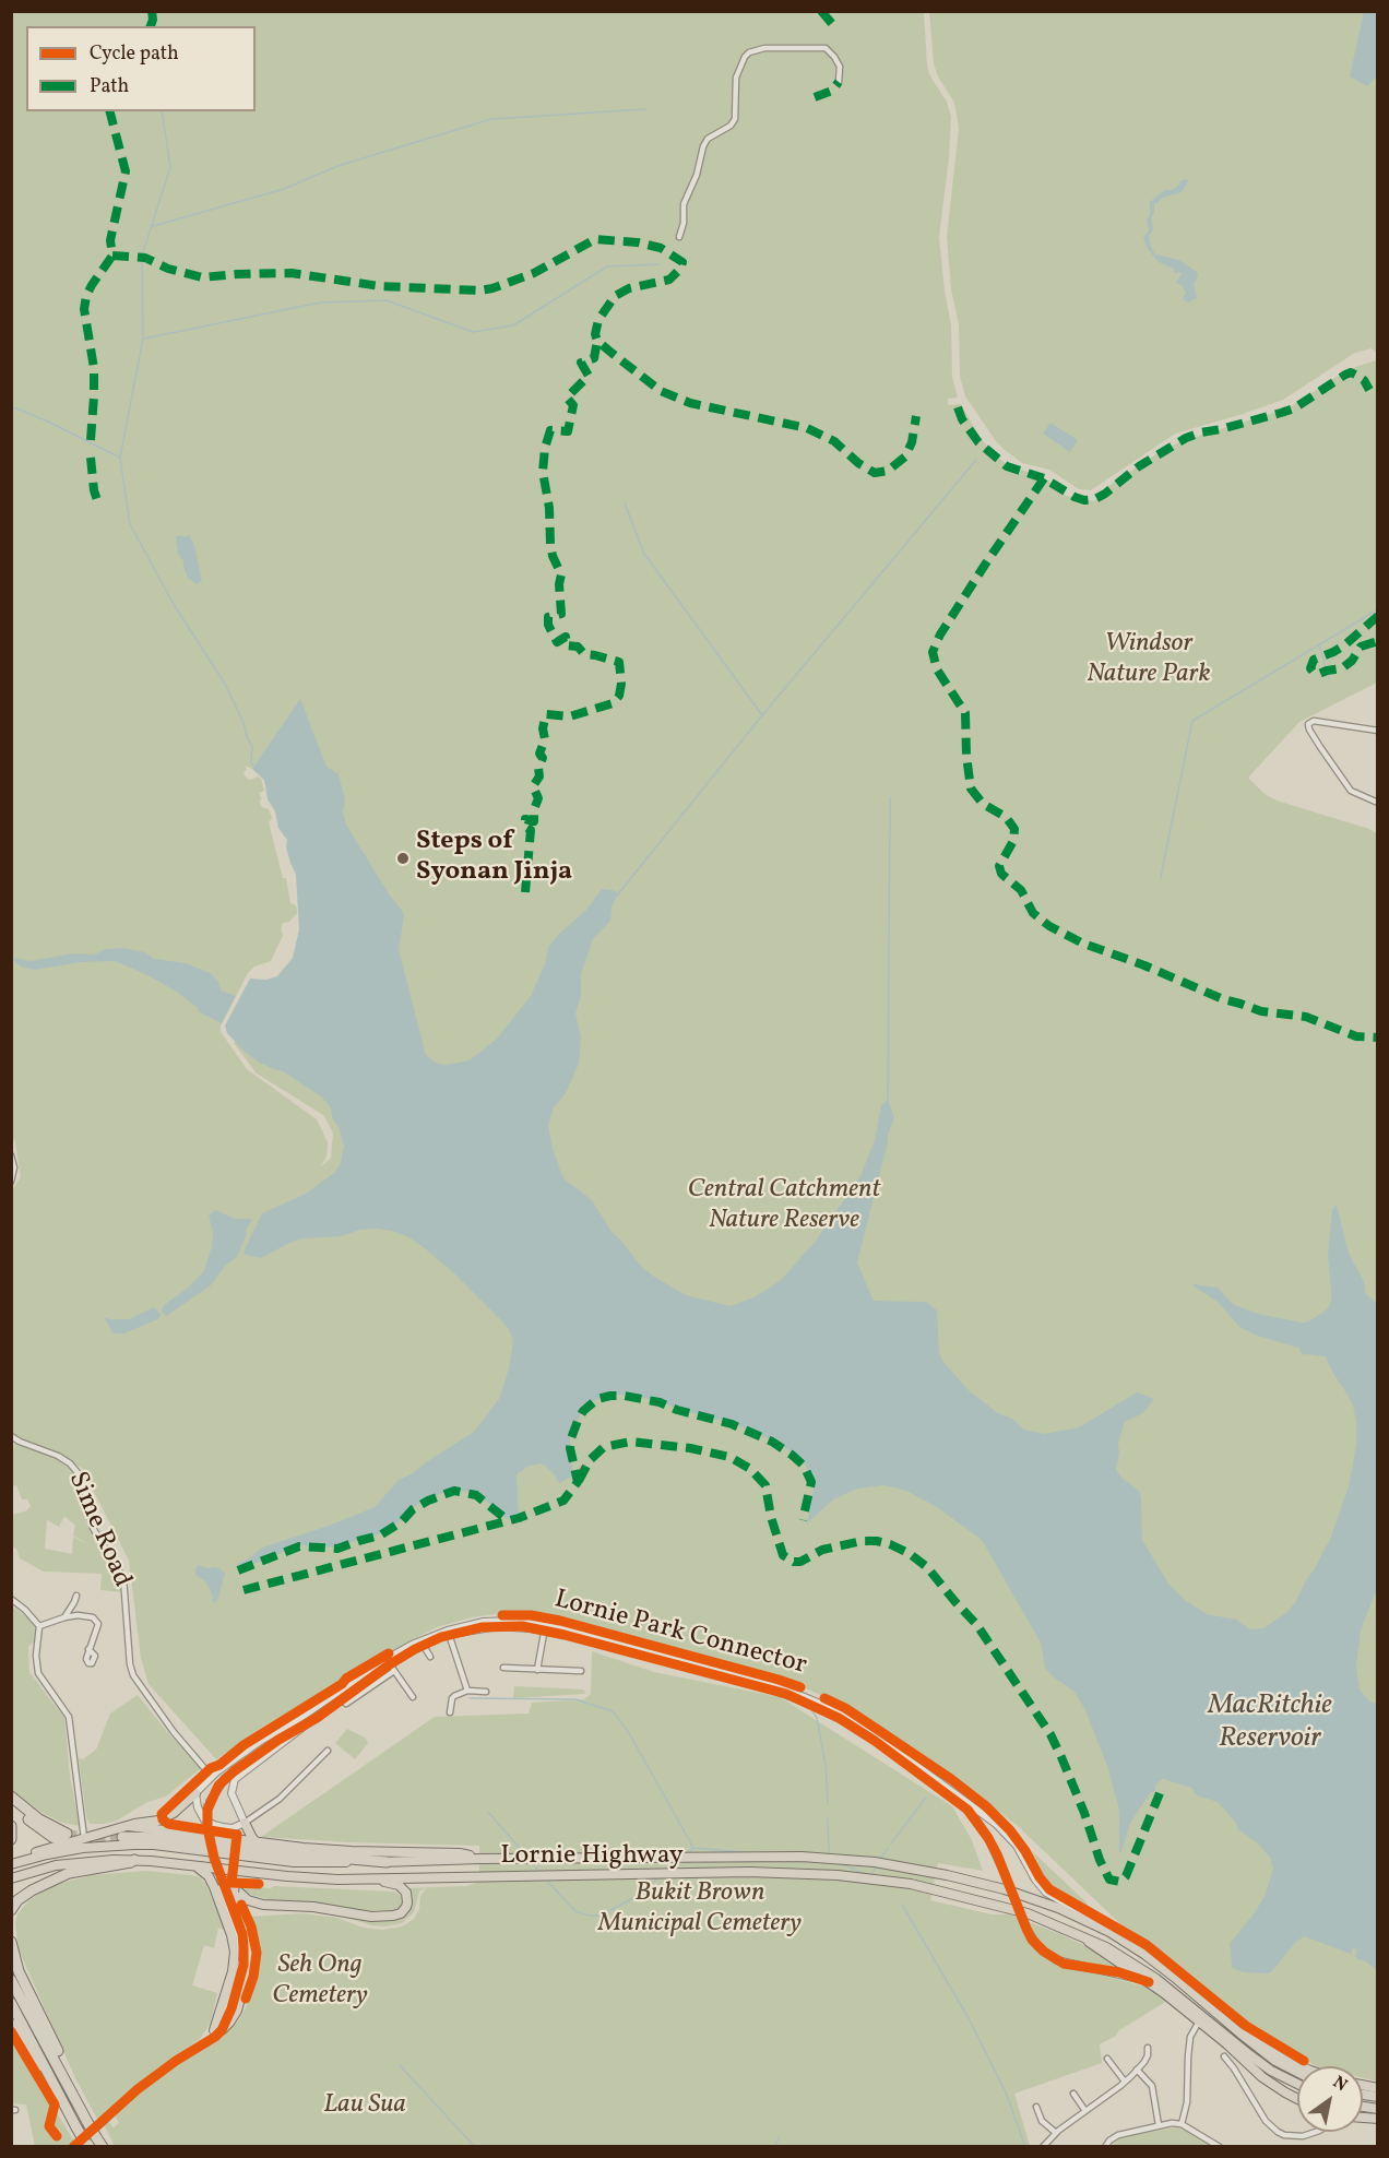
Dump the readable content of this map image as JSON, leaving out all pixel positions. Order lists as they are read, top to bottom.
{
  "streets": {
    "highway": ["Lornie Highway"],
    "street": ["Sime Road"],
    "cycle path": ["Lornie Park Connector"]
  },
  "water": ["MacRitchie Reservoir"],
  "parks": [
    "Windsor Nature Park",
    "Central Catchment Nature Reserve",
    "Bukit Brown Municipal Cemetery",
    "Seh Ong Cemetery",
    "Lau Sua"
  ],
  "places": ["Steps of Syonan Jinja"],
  "legend": ["Cycle path", "Path"],
  "north": "top right"
}
